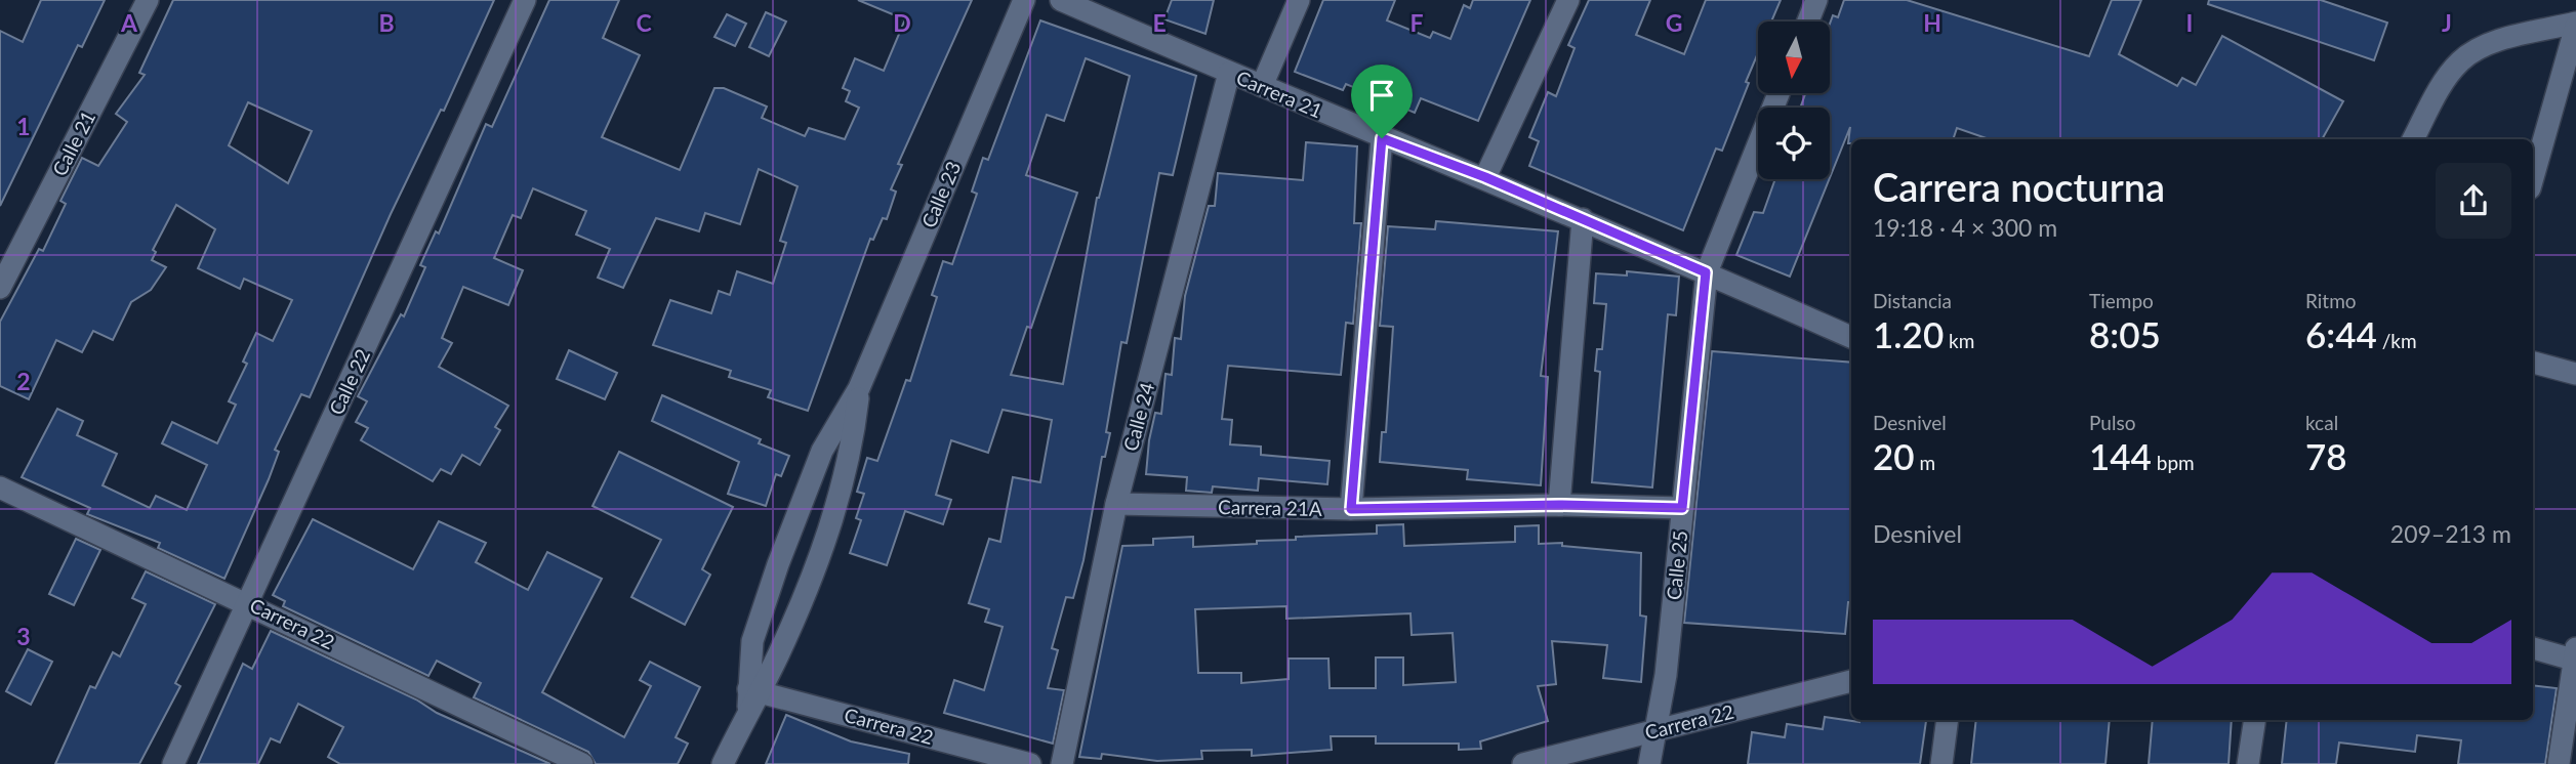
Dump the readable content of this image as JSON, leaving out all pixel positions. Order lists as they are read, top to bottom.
{
  "streets": {
    "street": [
      "Carrera 21",
      "Calle 21",
      "Calle 23",
      "Calle 22",
      "Calle 24",
      "Carrera 21A",
      "Calle 25",
      "Carrera 22"
    ]
  },
  "crossings": [
    ["Carrera 21", "Calle 24"],
    ["Carrera 21", "Calle 25"],
    ["Calle 23", "Carrera 22"],
    ["Calle 22", "Carrera 22"],
    ["Calle 24", "Carrera 21A"],
    ["Carrera 21A", "Calle 25"],
    ["Calle 25", "Carrera 22"]
  ],
  "north": "bottom",
  "page": {
    "heading": ["Carrera nocturna", "19:18 · 4 × 300 m"],
    "stats": [
      ["Distancia", "1.20 km"],
      ["Tiempo", "8:05"],
      ["Ritmo", "6:44 /km"],
      ["Desnivel", "20 m"],
      ["Pulso", "144 bpm"],
      ["kcal", "78"]
    ],
    "chart": ["Desnivel", "209–213 m"]
  },
  "grid": {
    "columns": [
      "A",
      "B",
      "C",
      "D",
      "E",
      "F",
      "G",
      "H",
      "I",
      "J"
    ],
    "rows": ["1", "2", "3"]
  }
}
